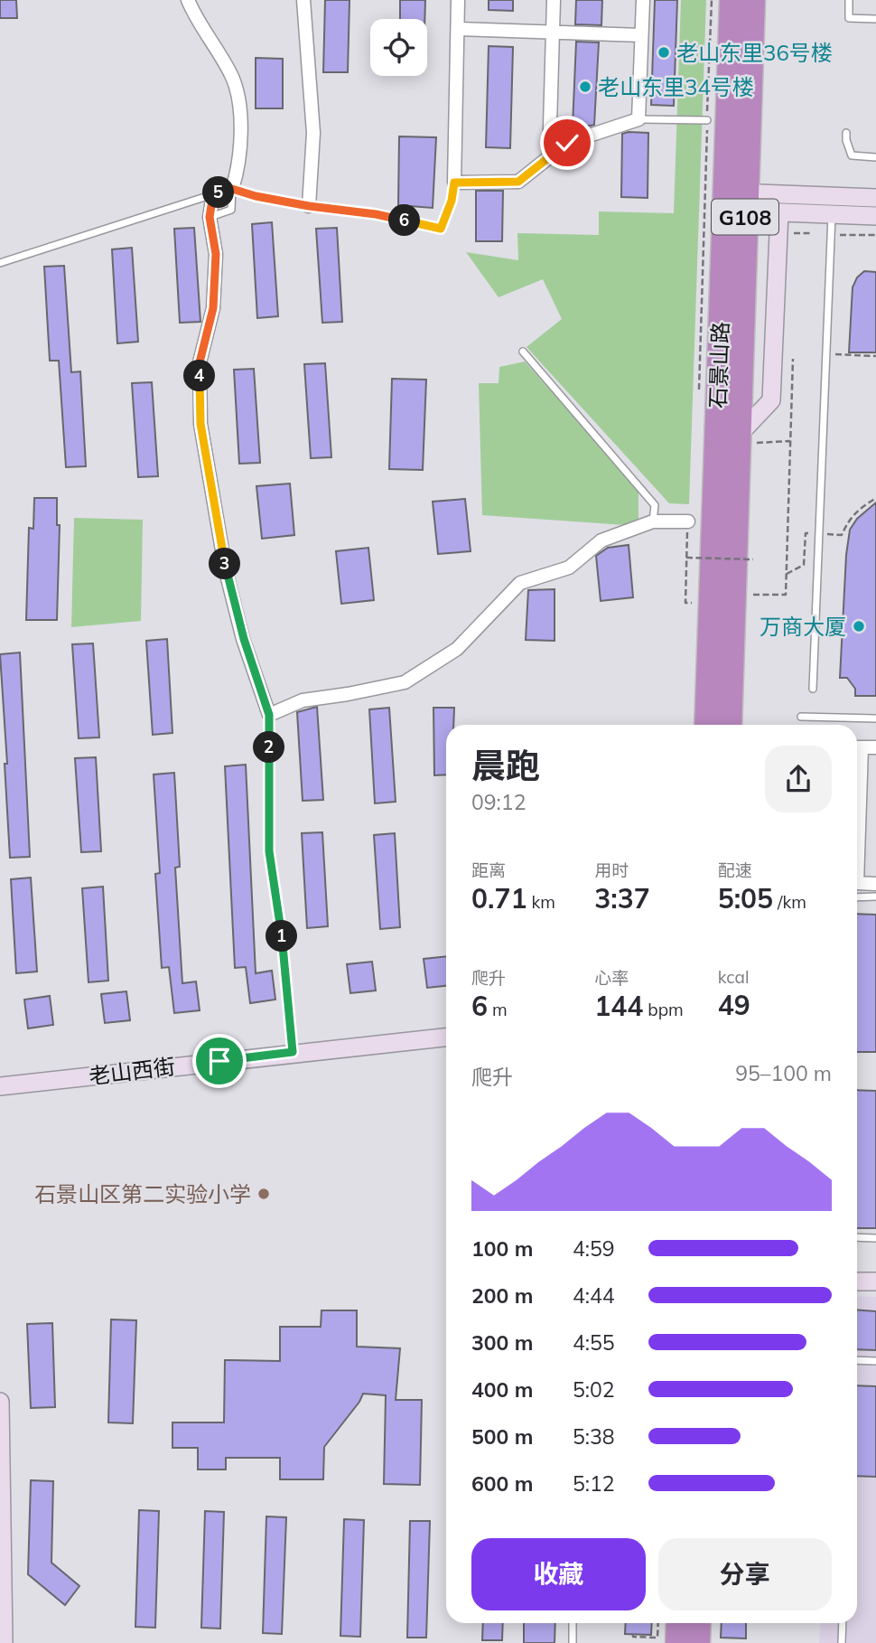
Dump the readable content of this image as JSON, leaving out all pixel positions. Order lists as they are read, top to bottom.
{
  "streets": {
    "highway": ["G108", "石景山路"],
    "street": ["老山西街"]
  },
  "places": [
    "老山东里36号楼",
    "老山东里34号楼",
    "万商大厦",
    "石景山区第二实验小学"
  ],
  "page": {
    "pins": [
      "5",
      "6",
      "4",
      "3",
      "2",
      "1"
    ],
    "heading": ["晨跑", "09:12"],
    "stats": [
      ["距离", "0.71 km"],
      ["用时", "3:37"],
      ["配速", "5:05 /km"],
      ["爬升", "6 m"],
      ["心率", "144 bpm"],
      ["kcal", "49"]
    ],
    "chart": ["爬升", "95–100 m"],
    "list": [
      {
        "name": "100 m",
        "note": "4:59"
      },
      {
        "name": "200 m",
        "note": "4:44"
      },
      {
        "name": "300 m",
        "note": "4:55"
      },
      {
        "name": "400 m",
        "note": "5:02"
      },
      {
        "name": "500 m",
        "note": "5:38"
      },
      {
        "name": "600 m",
        "note": "5:12"
      }
    ],
    "buttons": ["收藏", "分享"]
  }
}
